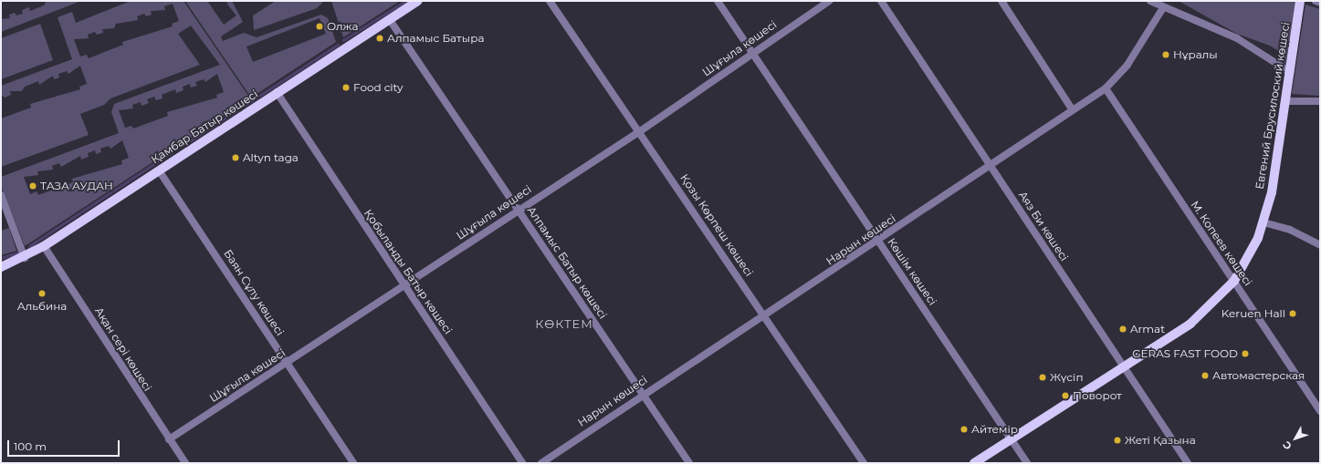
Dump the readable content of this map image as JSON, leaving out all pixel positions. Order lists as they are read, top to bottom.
{
  "streets": {
    "main road": ["Евгений Брусилоский көшесі", "Қамбар Батыр көшесі"],
    "street": [
      "Шұғыла көшесі",
      "Қозы Көрпеш көшесі",
      "Аяз Би көшесі",
      "Нарын көшесі",
      "М. Копеев көшесі",
      "Алпамыс Батыр көшесі",
      "Қобыланды Батыр көшесі",
      "Көшім көшесі",
      "Баян Сұлу көшесі",
      "Ақан сері көшесі"
    ]
  },
  "crossings": [
    ["Шұғыла көшесі", "Қозы Көрпеш көшесі"],
    ["Шұғыла көшесі", "Алпамыс Батыр көшесі"],
    ["Шұғыла көшесі", "Қобыланды Батыр көшесі"],
    ["Шұғыла көшесі", "Көшім көшесі"],
    ["Шұғыла көшесі", "Баян Сұлу көшесі"],
    ["Шұғыла көшесі", "Ақан сері көшесі"],
    ["Евгений Брусилоский көшесі", "Аяз Би көшесі"],
    ["Евгений Брусилоский көшесі", "М. Копеев көшесі"],
    ["Евгений Брусилоский көшесі", "Көшім көшесі"],
    ["Қамбар Батыр көшесі", "Алпамыс Батыр көшесі"],
    ["Қамбар Батыр көшесі", "Қобыланды Батыр көшесі"],
    ["Қамбар Батыр көшесі", "Баян Сұлу көшесі"],
    ["Қамбар Батыр көшесі", "Ақан сері көшесі"],
    ["Қозы Көрпеш көшесі", "Нарын көшесі"],
    ["Аяз Би көшесі", "Нарын көшесі"],
    ["Нарын көшесі", "М. Копеев көшесі"],
    ["Нарын көшесі", "Алпамыс Батыр көшесі"],
    ["Нарын көшесі", "Көшім көшесі"]
  ],
  "districts": ["КӨКТЕМ"],
  "places": [
    "Олжа",
    "Алпамыс Батыра",
    "Нұралы",
    "Food city",
    "Altyn taga",
    "ТАЗА АУДАН",
    "Альбина",
    "Keruen Hall",
    "Armat",
    "GERAS FAST FOOD",
    "Автомастерская",
    "Жүсіп",
    "Поворот",
    "Айтемір",
    "Жеті Қазына"
  ],
  "scale_bar": "100 m",
  "north": "bottom left"
}
